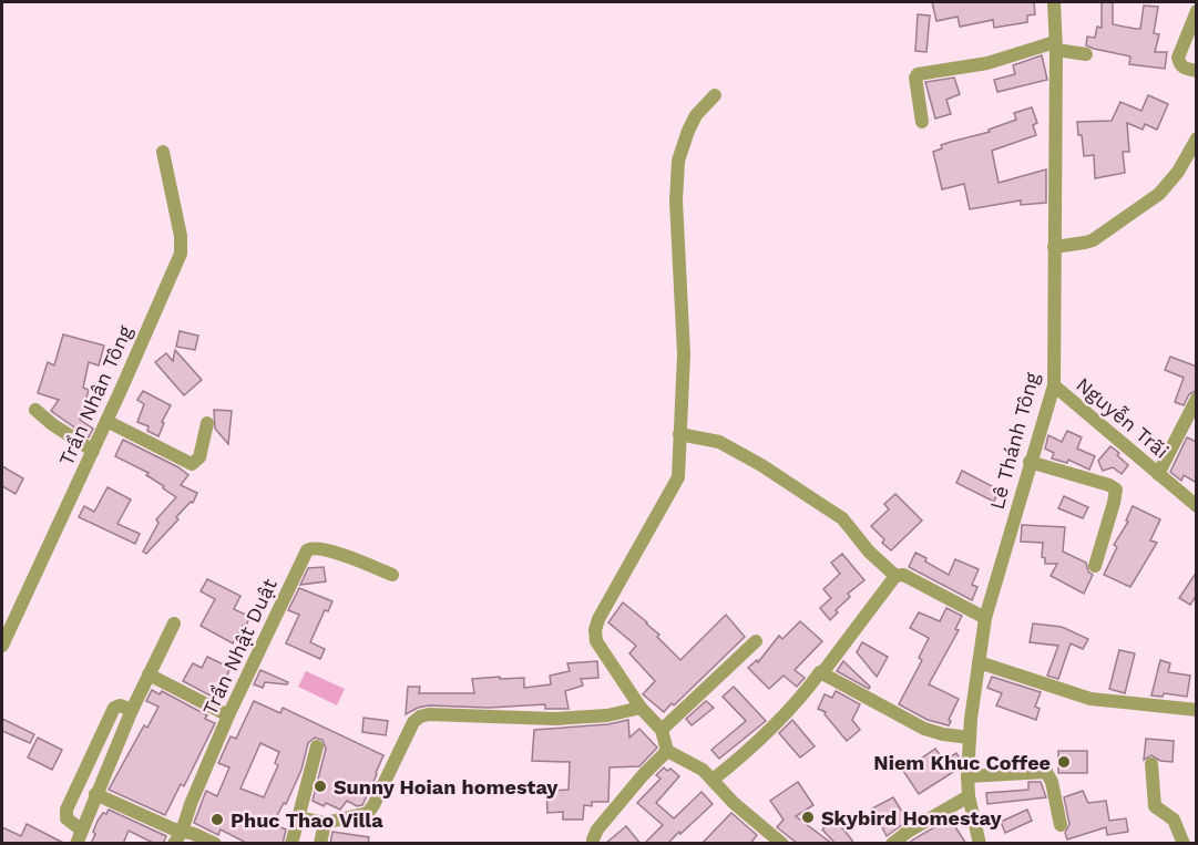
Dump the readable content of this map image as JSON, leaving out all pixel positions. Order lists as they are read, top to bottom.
{
  "streets": {
    "street": [
      "Trần Nhân Tông",
      "Nguyễn Trãi",
      "Lê Thánh Tông",
      "Trần Nhật Duật"
    ]
  },
  "crossings": [
    ["Nguyễn Trãi", "Lê Thánh Tông"]
  ],
  "places": [
    "Niem Khuc Coffee",
    "Sunny Hoian homestay",
    "Skybird Homestay",
    "Phuc Thao Villa"
  ]
}
